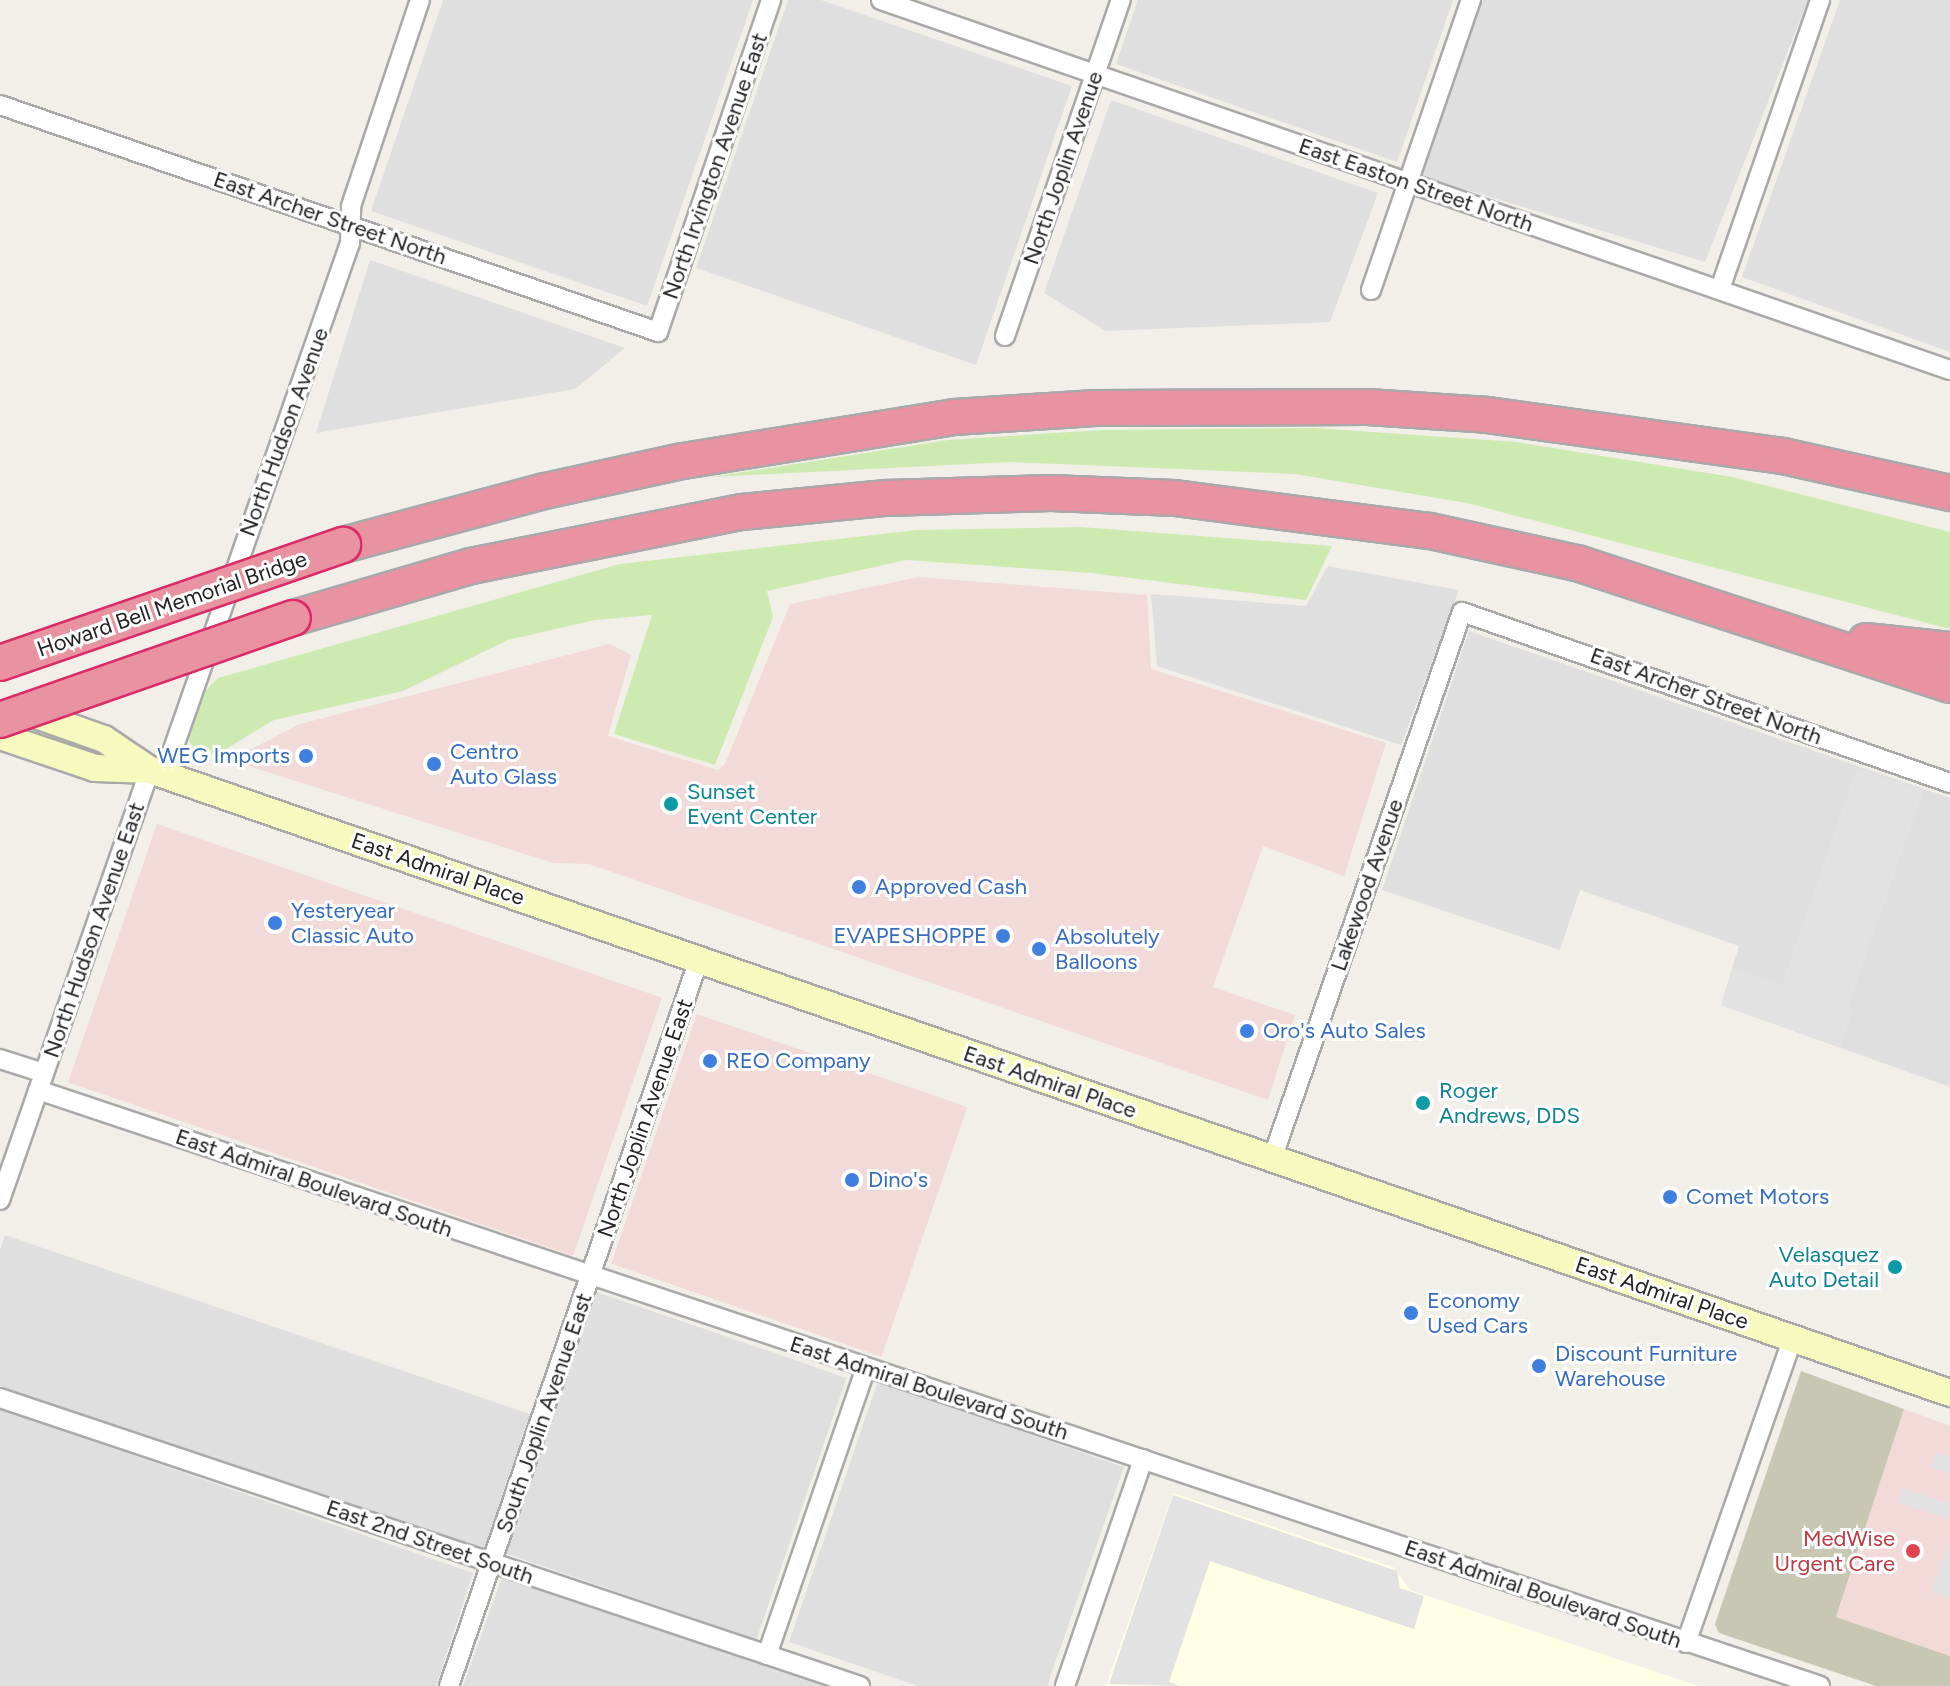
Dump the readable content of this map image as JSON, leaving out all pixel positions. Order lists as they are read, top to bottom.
{
  "streets": {
    "highway": ["Howard Bell Memorial Bridge"],
    "main road": ["East Admiral Place"],
    "street": [
      "North Irvington Avenue East",
      "North Joplin Avenue",
      "East Easton Street North",
      "East Archer Street North",
      "North Hudson Avenue",
      "Lakewood Avenue",
      "North Hudson Avenue East",
      "North Joplin Avenue East",
      "East Admiral Boulevard South",
      "South Joplin Avenue East",
      "East 2nd Street South"
    ]
  },
  "crossings": [
    ["North Irvington Avenue East", "East Archer Street North"],
    ["North Joplin Avenue", "East Easton Street North"],
    ["East Archer Street North", "North Hudson Avenue"],
    ["East Archer Street North", "Lakewood Avenue"],
    ["North Hudson Avenue", "East Admiral Place"],
    ["North Hudson Avenue", "North Hudson Avenue East"],
    ["East Admiral Place", "Lakewood Avenue"],
    ["East Admiral Place", "North Hudson Avenue East"],
    ["East Admiral Place", "North Joplin Avenue East"],
    ["North Hudson Avenue East", "East Admiral Boulevard South"],
    ["North Joplin Avenue East", "East Admiral Boulevard South"],
    ["North Joplin Avenue East", "South Joplin Avenue East"],
    ["East Admiral Boulevard South", "South Joplin Avenue East"],
    ["South Joplin Avenue East", "East 2nd Street South"]
  ],
  "places": [
    "WEG Imports",
    "Centro Auto Glass",
    "Sunset Event Center",
    "Approved Cash",
    "Yesteryear Classic Auto",
    "EVAPESHOPPE",
    "Absolutely Balloons",
    "Oro's Auto Sales",
    "REO Company",
    "Roger Andrews, DDS",
    "Dino's",
    "Comet Motors",
    "Velasquez Auto Detail",
    "Economy Used Cars",
    "Discount Furniture Warehouse",
    "MedWise Urgent Care"
  ]
}
